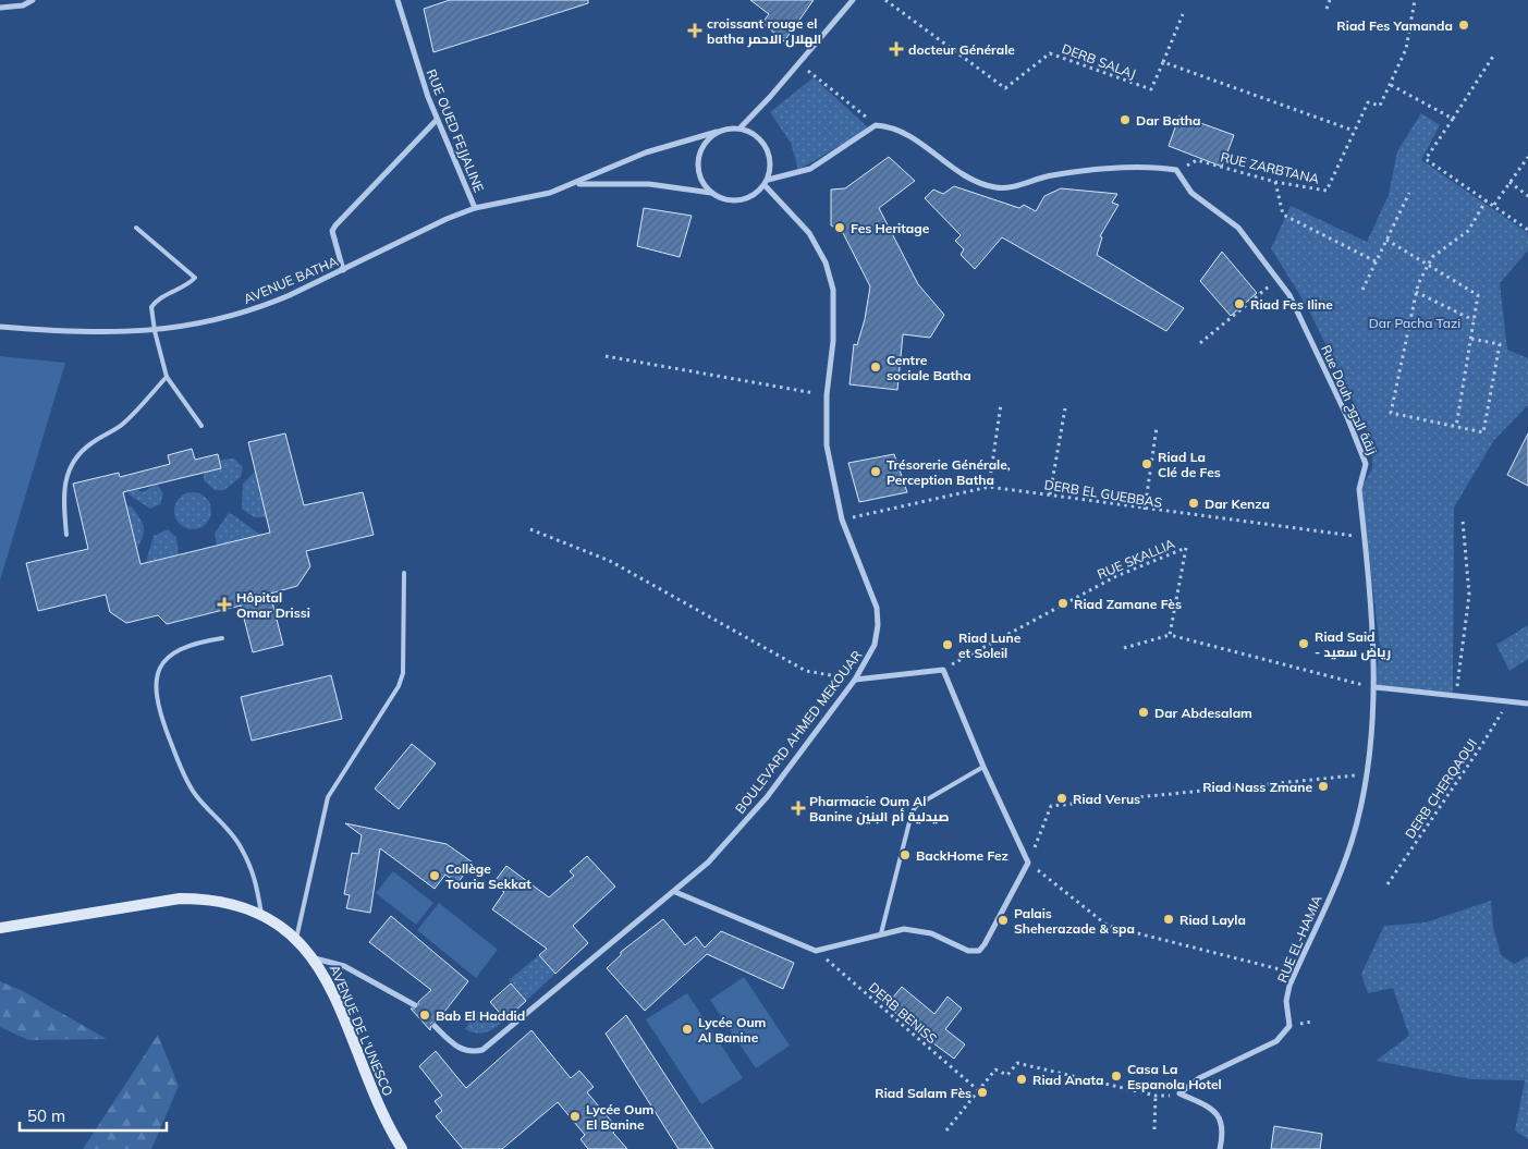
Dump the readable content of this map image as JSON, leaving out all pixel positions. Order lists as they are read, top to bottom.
{
  "streets": {
    "main road": ["AVENUE DE L'UNESCO"],
    "street": [
      "RUE OUED FEJJALINE",
      "AVENUE BATHA",
      "Rue Douh زنقة الدوح",
      "BOULEVARD AHMED MEKOUAR",
      "RUE EL-HAMIA"
    ],
    "path": [
      "DERB SALAJ",
      "RUE ZARBTANA",
      "DERB EL GUEBBAS",
      "RUE SKALLIA",
      "DERB CHERQAOUI",
      "DERB BENISS"
    ]
  },
  "crossings": [
    ["RUE OUED FEJJALINE", "AVENUE BATHA"],
    ["RUE ZARBTANA", "Rue Douh زنقة الدوح"],
    ["AVENUE BATHA", "BOULEVARD AHMED MEKOUAR"],
    ["Rue Douh زنقة الدوح", "DERB EL GUEBBAS"],
    ["Rue Douh زنقة الدوح", "RUE EL-HAMIA"],
    ["DERB EL GUEBBAS", "BOULEVARD AHMED MEKOUAR"]
  ],
  "parks": ["Dar Pacha Tazi"],
  "places": {
    "other": [
      "Riad Fes Yamanda",
      "Dar Batha",
      "Fes Heritage",
      "Riad Fes Iline",
      "Centre sociale Batha",
      "Riad La Clé de Fes",
      "Trésorerie Générale, Perception Batha",
      "Dar Kenza",
      "Riad Zamane Fès",
      "Riad Said - رياض سعيد",
      "Riad Lune et Soleil",
      "Dar Abdesalam",
      "Riad Nass Zmane",
      "Riad Verus",
      "BackHome Fez",
      "Collège Touria Sekkat",
      "Riad Layla",
      "Palais Sheherazade & spa",
      "Bab El Haddid",
      "Lycée Oum Al Banine",
      "Casa La Espanola Hotel",
      "Riad Anata",
      "Riad Salam Fès",
      "Lycée Oum El Banine"
    ],
    "health": [
      "croissant rouge el batha الهلال الاحمر",
      "docteur Générale",
      "Hôpital Omar Drissi",
      "Pharmacie Oum Al Banine صيدلية أم البنين"
    ]
  },
  "scale_bar": "50 m"
}
